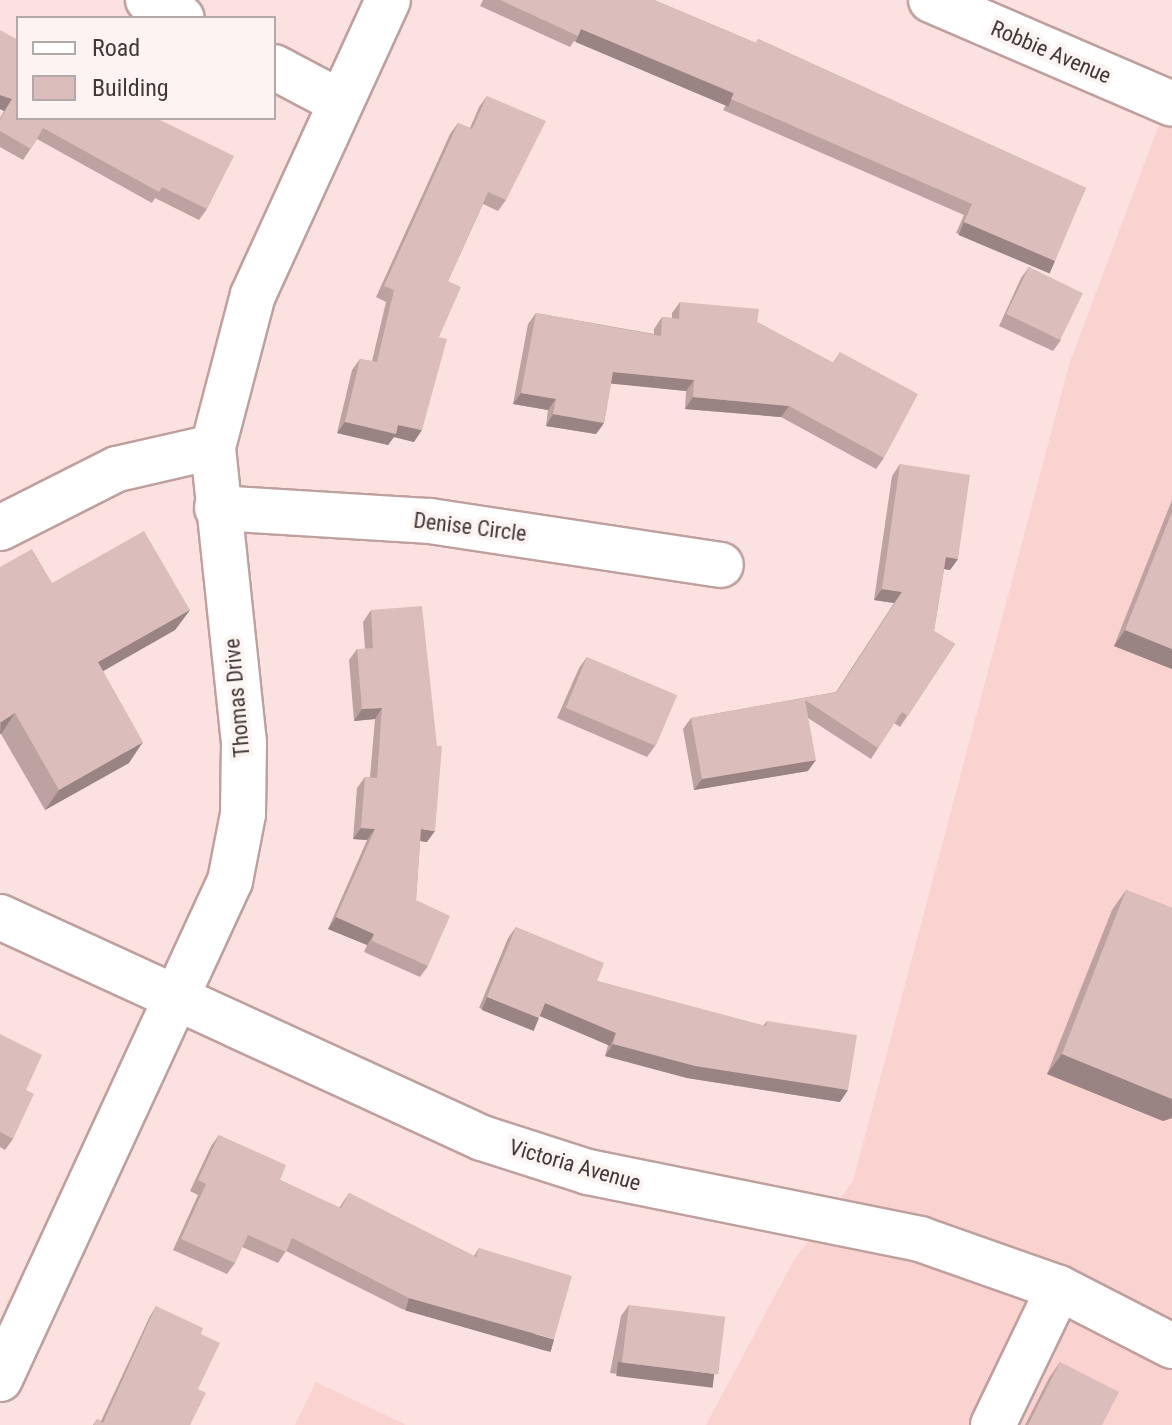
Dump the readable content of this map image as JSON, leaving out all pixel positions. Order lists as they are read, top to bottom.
{
  "streets": {
    "street": [
      "Robbie Avenue",
      "Denise Circle",
      "Thomas Drive",
      "Victoria Avenue"
    ]
  },
  "crossings": [
    ["Denise Circle", "Thomas Drive"],
    ["Thomas Drive", "Victoria Avenue"]
  ],
  "legend": ["Road", "Building"]
}
